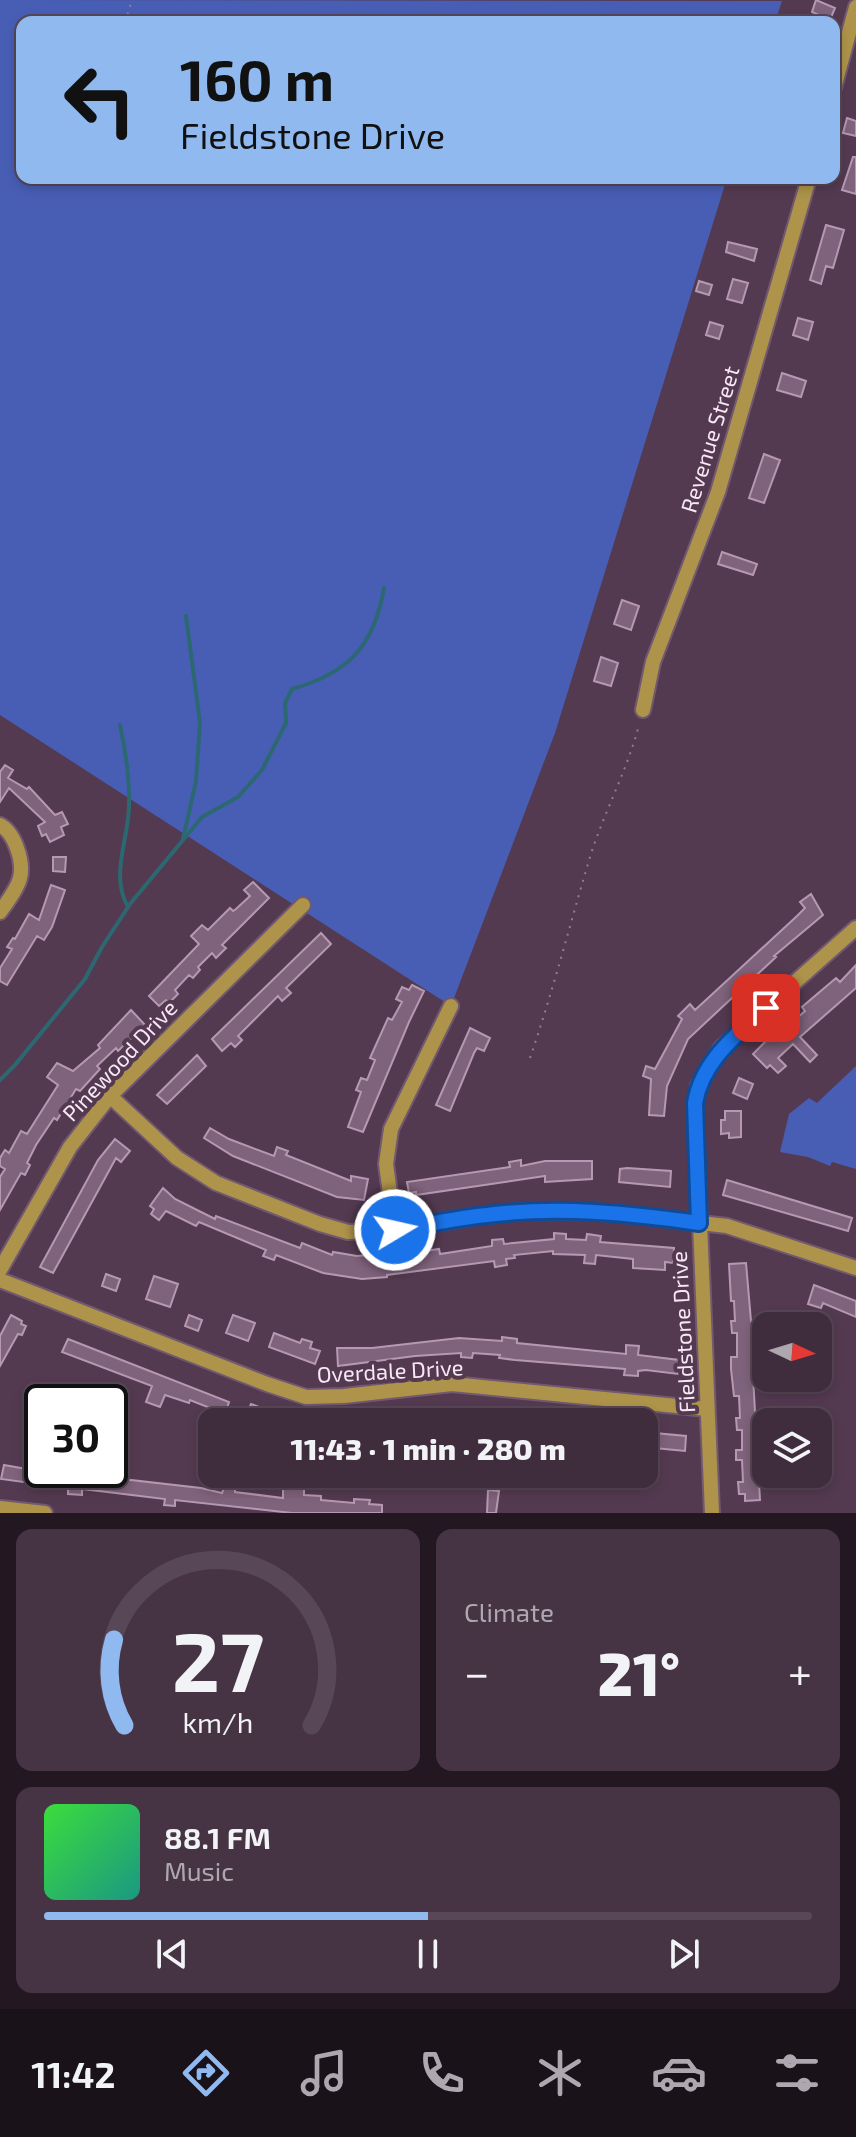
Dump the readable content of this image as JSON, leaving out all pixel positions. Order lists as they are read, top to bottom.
{
  "streets": {
    "street": [
      "Revenue Street",
      "Pinewood Drive",
      "Fieldstone Drive",
      "Overdale Drive"
    ]
  },
  "crossings": [
    ["Fieldstone Drive", "Overdale Drive"]
  ],
  "north": "right",
  "page": {
    "turn": ["160 m", "Fieldstone Drive"],
    "limit": "30",
    "trip": "11:43 · 1 min · 280 m",
    "tile": "Climate",
    "heat": ["−", "21°", "+"],
    "song": ["88.1 FM", "Music"],
    "tabs": "11:42",
    "gauge": ["27", "km/h"]
  }
}
